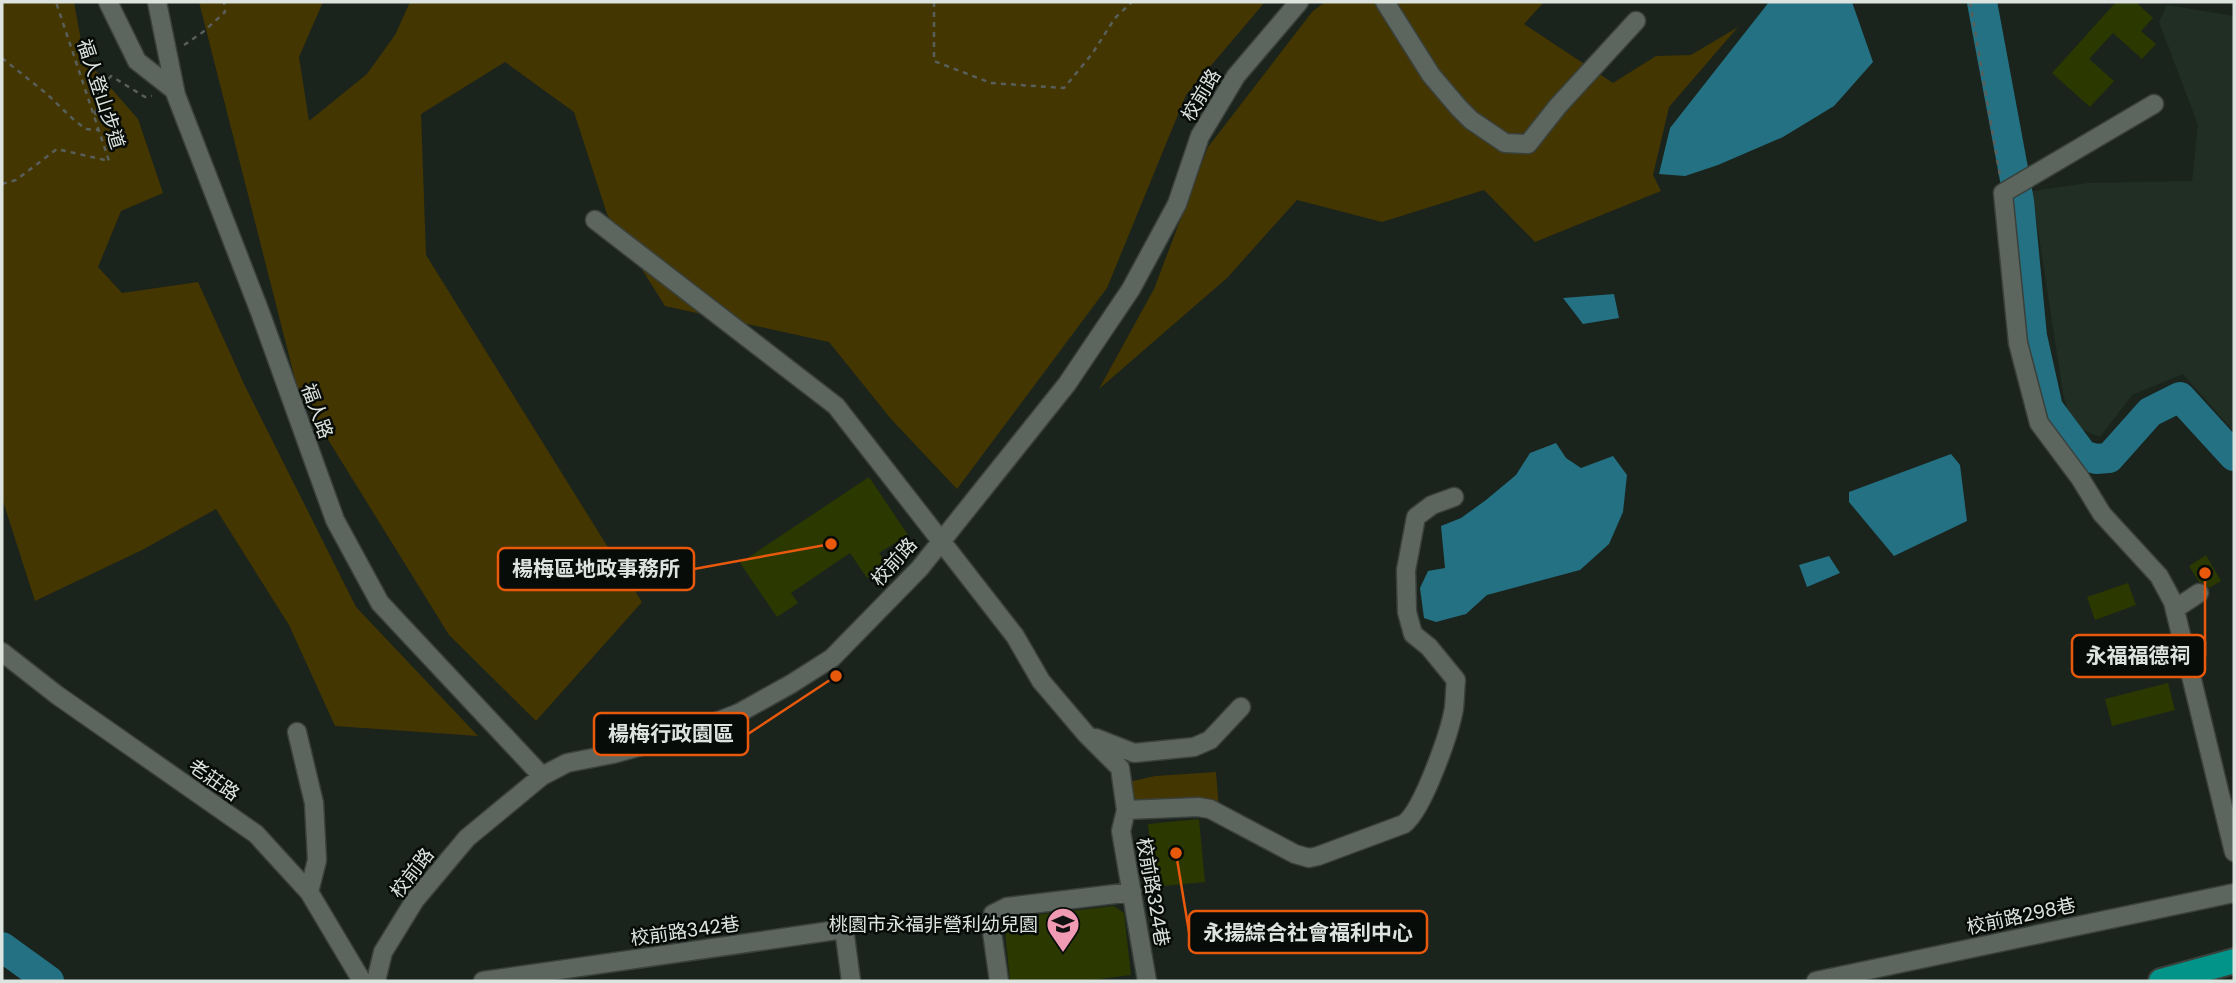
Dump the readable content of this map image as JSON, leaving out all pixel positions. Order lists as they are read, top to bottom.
{
  "streets": {
    "street": [
      "校前路",
      "福人路",
      "老莊路",
      "校前路324巷",
      "校前路298巷",
      "校前路342巷"
    ],
    "path": ["福人登山步道"]
  },
  "crossings": [
    ["校前路", "福人路"],
    ["校前路", "校前路324巷"]
  ],
  "places": {
    "other": [
      "楊梅區地政事務所",
      "永福福德祠",
      "楊梅行政園區",
      "永揚綜合社會福利中心"
    ],
    "school or university": ["桃園市永福非營利幼兒園"]
  }
}
